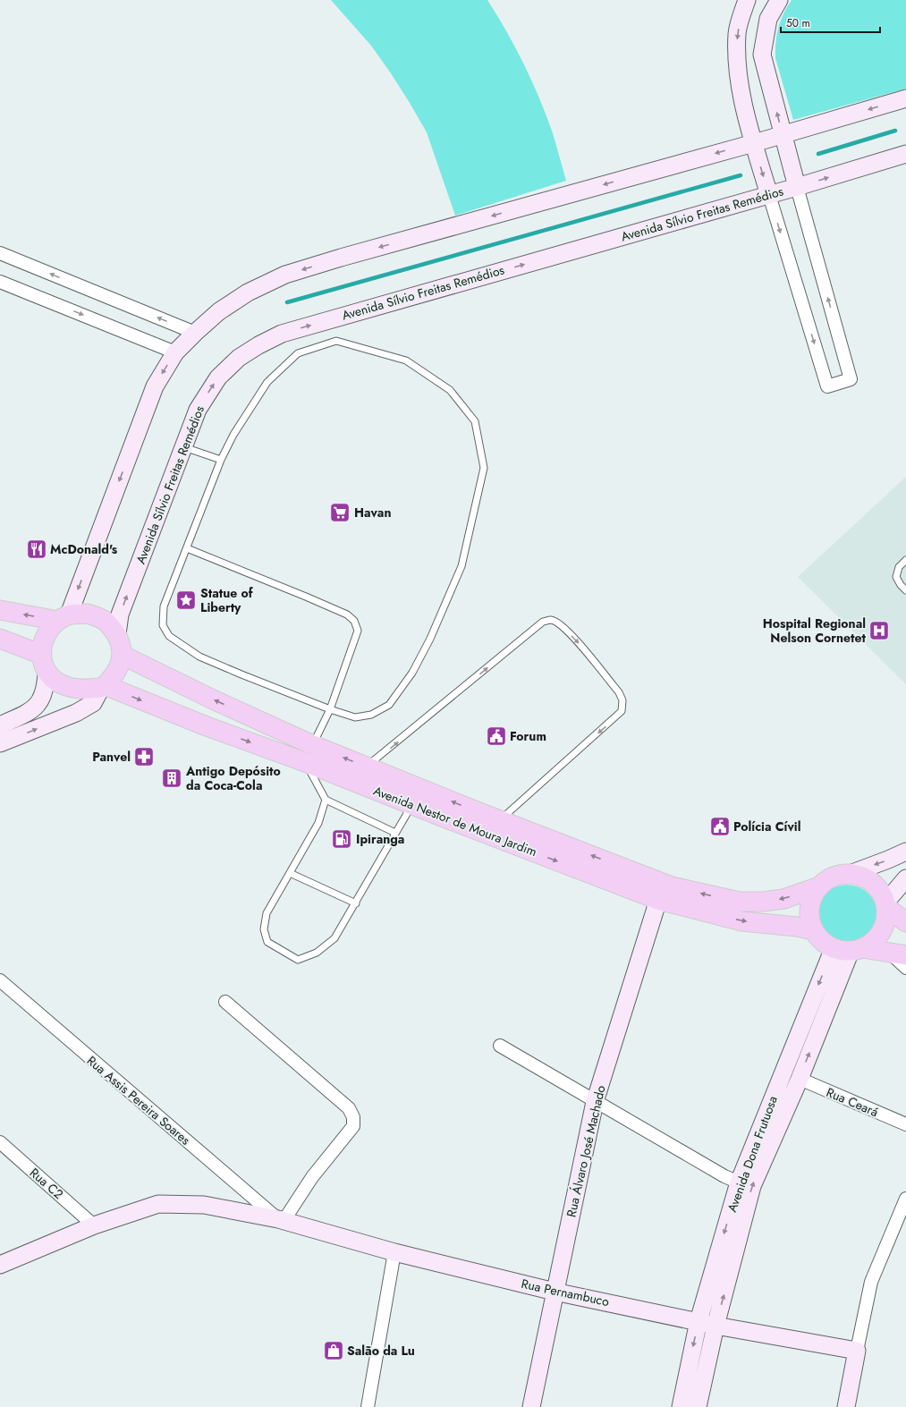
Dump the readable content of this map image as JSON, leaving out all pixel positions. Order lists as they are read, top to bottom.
{
  "streets": {
    "main road": ["Avenida Nestor de Moura Jardim"],
    "street": [
      "Avenida Sílvio Freitas Remédios",
      "Rua Assis Pereira Soares",
      "Rua Ceará",
      "Rua Álvaro José Machado",
      "Avenida Dona Frutuosa",
      "Rua C2",
      "Rua Pernambuco"
    ]
  },
  "crossings": [
    ["Avenida Sílvio Freitas Remédios", "Avenida Nestor de Moura Jardim"],
    ["Avenida Nestor de Moura Jardim", "Rua Álvaro José Machado"],
    ["Avenida Nestor de Moura Jardim", "Avenida Dona Frutuosa"],
    ["Rua Assis Pereira Soares", "Rua Pernambuco"],
    ["Rua Ceará", "Avenida Dona Frutuosa"],
    ["Rua Álvaro José Machado", "Rua Pernambuco"],
    ["Avenida Dona Frutuosa", "Rua Pernambuco"],
    ["Rua C2", "Rua Pernambuco"]
  ],
  "places": {
    "supermarket": ["Havan"],
    "restaurant": ["McDonald's"],
    "place": ["Statue of Liberty"],
    "hospital": ["Hospital Regional Nelson Cornetet"],
    "public building": ["Forum", "Polícia Cívil"],
    "pharmacy": ["Panvel"],
    "building": ["Antigo Depósito da Coca-Cola"],
    "fuel station": ["Ipiranga"],
    "shop": ["Salão da Lu"]
  },
  "scale_bar": "50 m"
}
